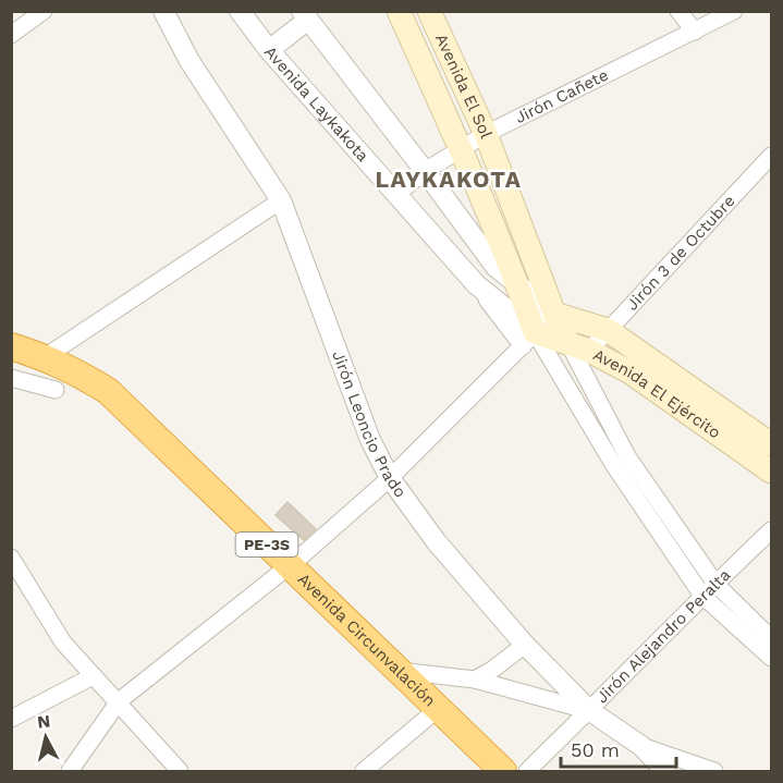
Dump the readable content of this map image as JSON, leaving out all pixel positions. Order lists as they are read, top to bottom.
{
  "streets": {
    "highway": ["PE-3S", "Avenida Circunvalación"],
    "main road": ["Avenida El Sol", "Avenida El Ejército"],
    "street": [
      "Jirón Cañete",
      "Avenida Laykakota",
      "Jirón 3 de Octubre",
      "Jirón Leoncio Prado",
      "Jirón Alejandro Peralta"
    ]
  },
  "crossings": [
    ["Avenida El Sol", "Jirón Cañete"],
    ["Avenida El Sol", "Avenida Laykakota"],
    ["Avenida El Sol", "Jirón 3 de Octubre"],
    ["Avenida El Sol", "Avenida El Ejército"],
    ["Jirón Cañete", "Avenida Laykakota"],
    ["Avenida Laykakota", "Avenida El Ejército"],
    ["Jirón 3 de Octubre", "Avenida El Ejército"],
    ["Jirón Leoncio Prado", "Jirón Alejandro Peralta"]
  ],
  "districts": ["LAYKAKOTA"],
  "scale_bar": "50 m",
  "north": "top"
}
